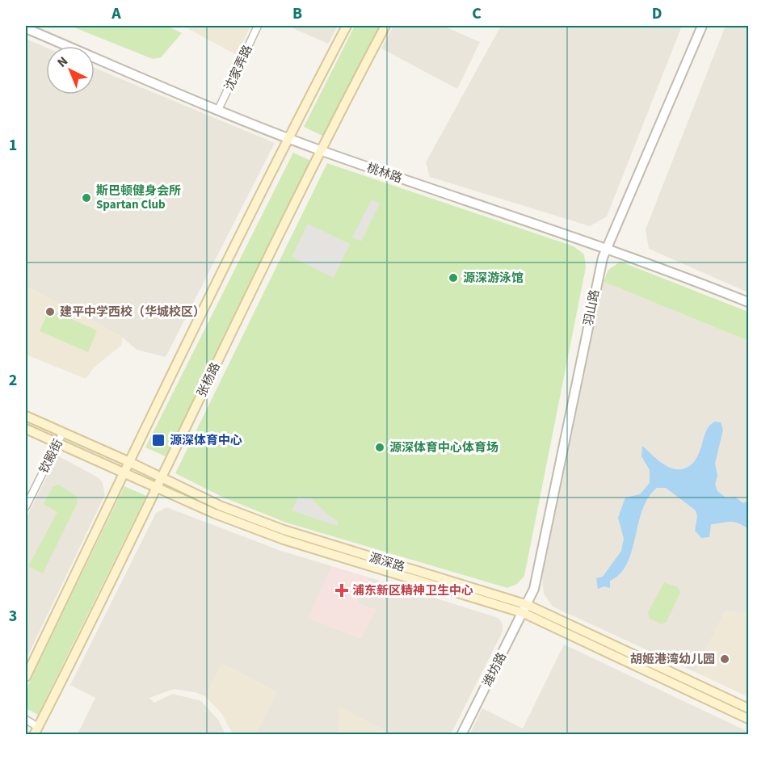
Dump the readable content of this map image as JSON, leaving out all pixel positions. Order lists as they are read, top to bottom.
{
  "streets": {
    "main road": ["张杨路", "源深路"],
    "street": [
      "沈家弄路",
      "桃林路",
      "羽山路",
      "钦殿街",
      "潍坊路"
    ]
  },
  "crossings": [
    ["沈家弄路", "桃林路"],
    ["桃林路", "羽山路"],
    ["桃林路", "张杨路"],
    ["羽山路", "源深路"],
    ["羽山路", "潍坊路"],
    ["张杨路", "源深路"],
    ["钦殿街", "源深路"],
    ["源深路", "潍坊路"]
  ],
  "places": {
    "other": [
      "斯巴顿健身会所 Spartan Club",
      "源深游泳馆",
      "建平中学西校（华城校区）",
      "源深体育中心体育场",
      "胡姬港湾幼儿园"
    ],
    "transit": ["源深体育中心"],
    "health": ["浦东新区精神卫生中心"]
  },
  "north": "top left",
  "grid": {
    "columns": [
      "A",
      "B",
      "C",
      "D"
    ],
    "rows": ["1", "2", "3"]
  }
}
